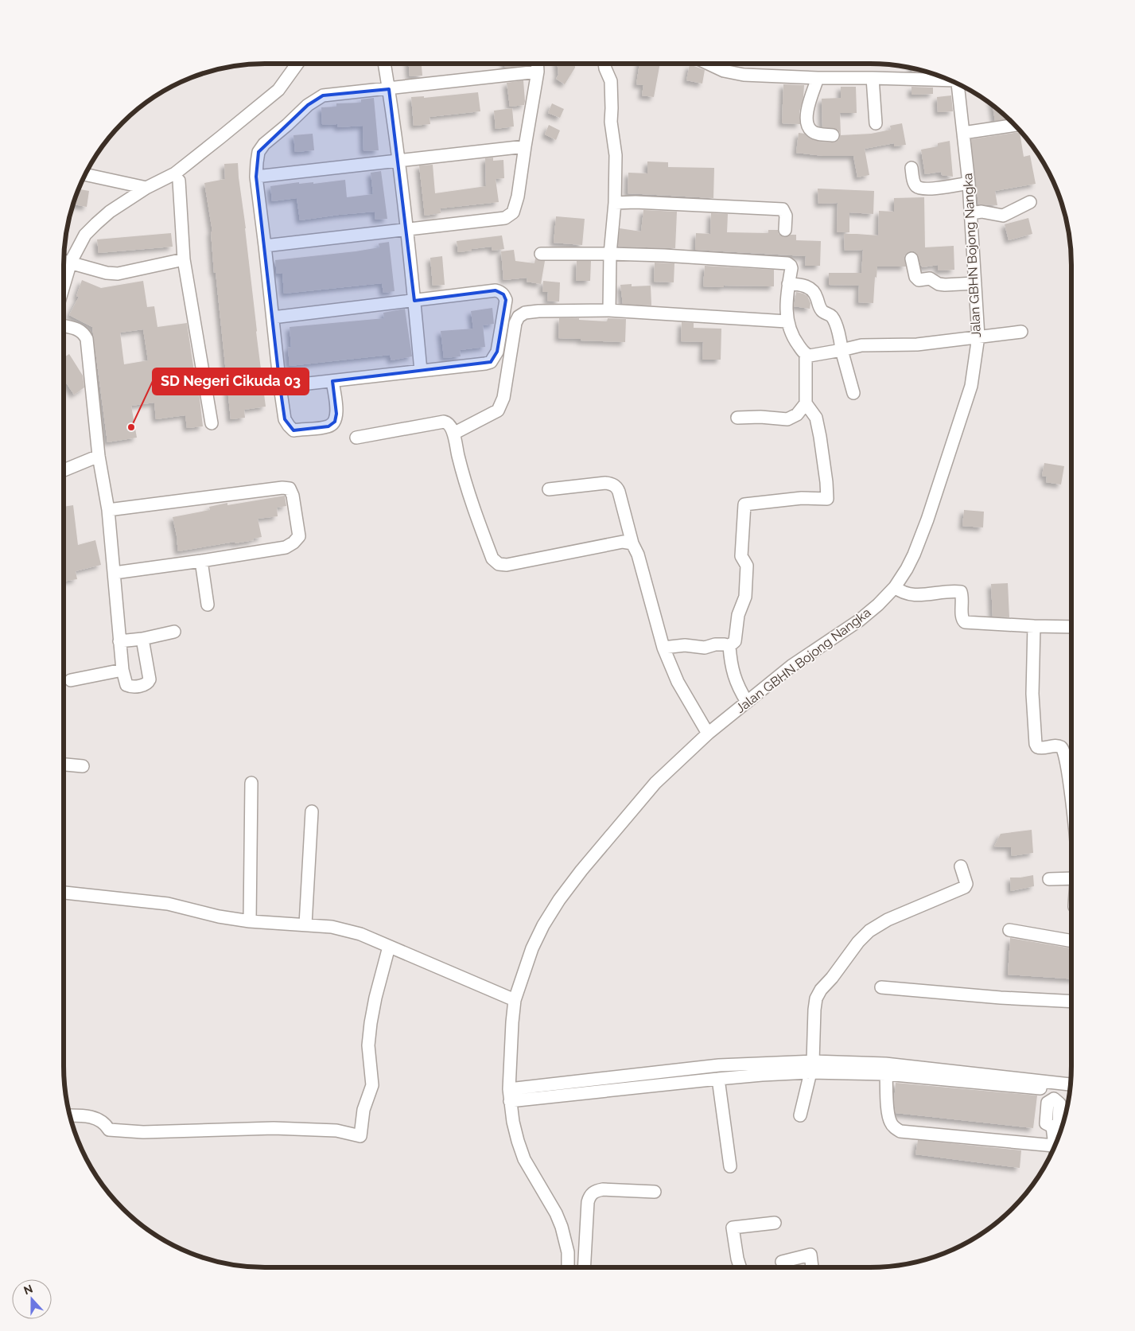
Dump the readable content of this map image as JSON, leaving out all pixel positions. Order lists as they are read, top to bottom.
{
  "streets": {
    "street": ["Jalan GBHN Bojong Nangka"]
  },
  "places": ["SD Negeri Cikuda 03"],
  "north": "top"
}
